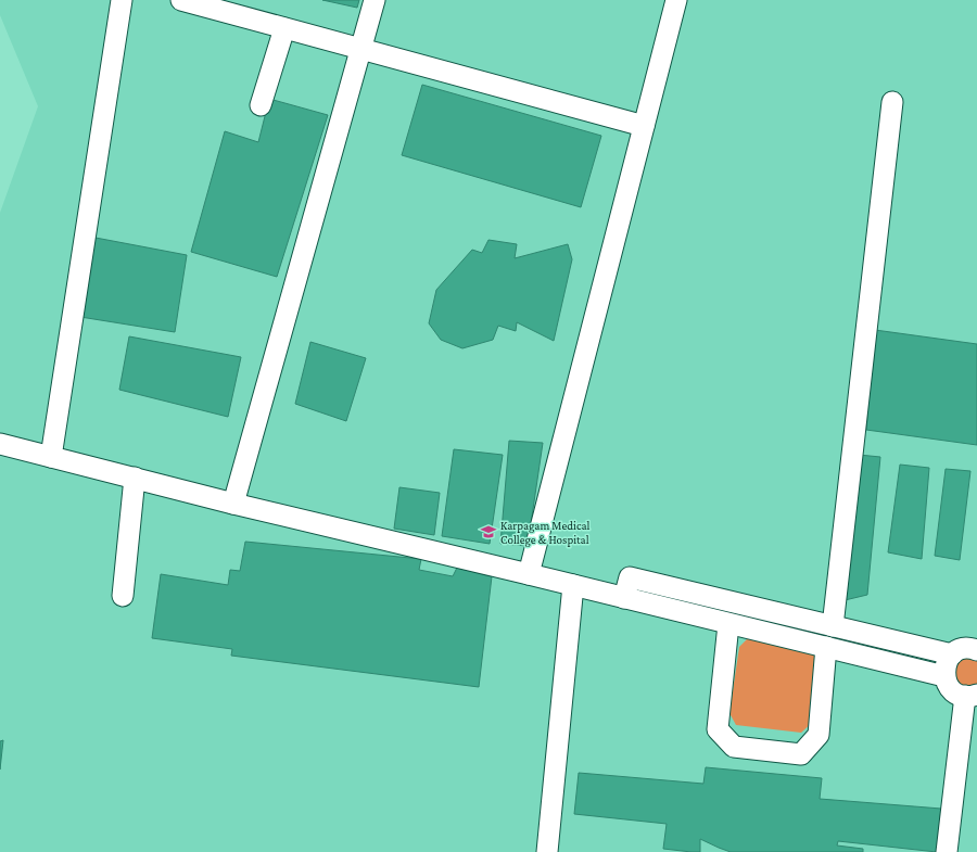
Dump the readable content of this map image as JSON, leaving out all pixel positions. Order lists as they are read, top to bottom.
{
  "places": {
    "school or university": ["Karpagam Medical College & Hospital"]
  }
}
